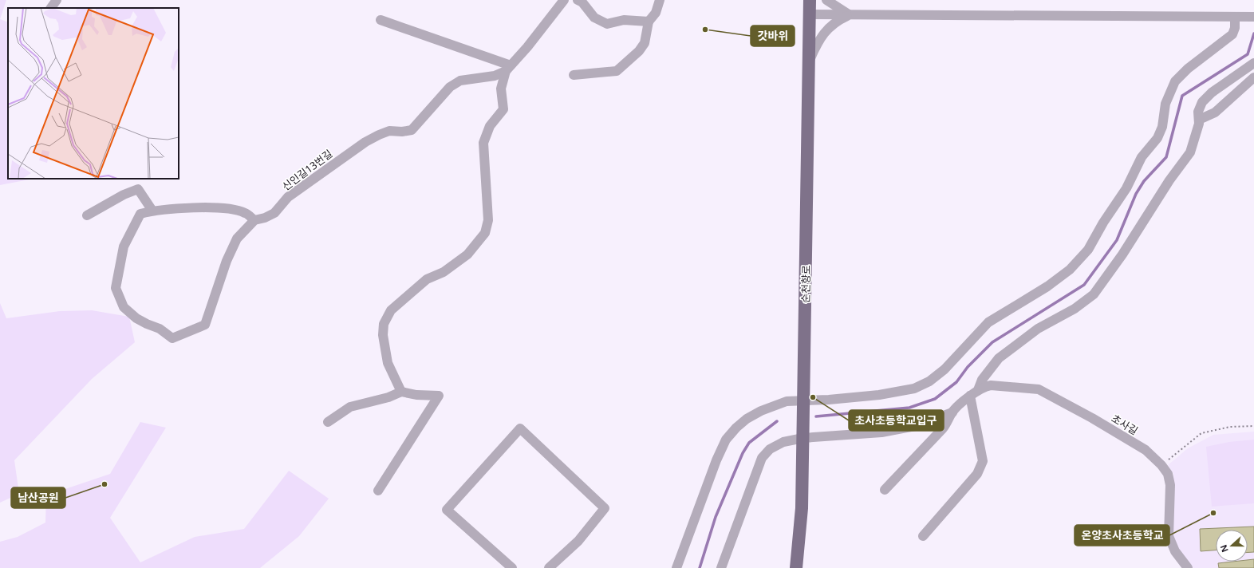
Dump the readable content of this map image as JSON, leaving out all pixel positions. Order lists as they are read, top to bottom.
{
  "streets": {
    "main road": ["순천향로"],
    "street": ["신인길13번길", "초사길"]
  },
  "places": [
    "갓바위",
    "초사초등학교입구",
    "남산공원",
    "온양초사초등학교"
  ],
  "north": "left"
}
